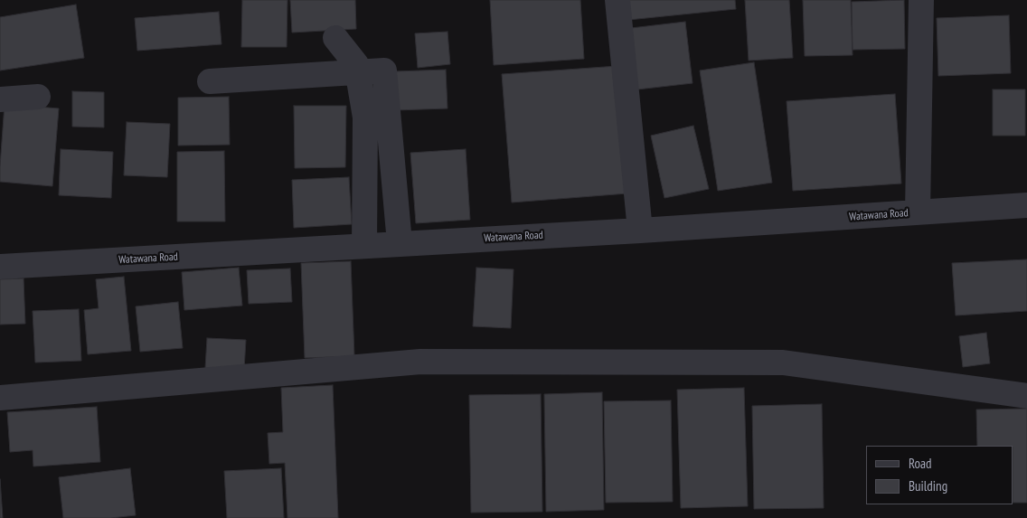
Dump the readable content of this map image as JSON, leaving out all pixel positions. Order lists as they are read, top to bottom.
{
  "streets": {
    "street": ["Watawana Road"]
  },
  "legend": ["Road", "Building"]
}
